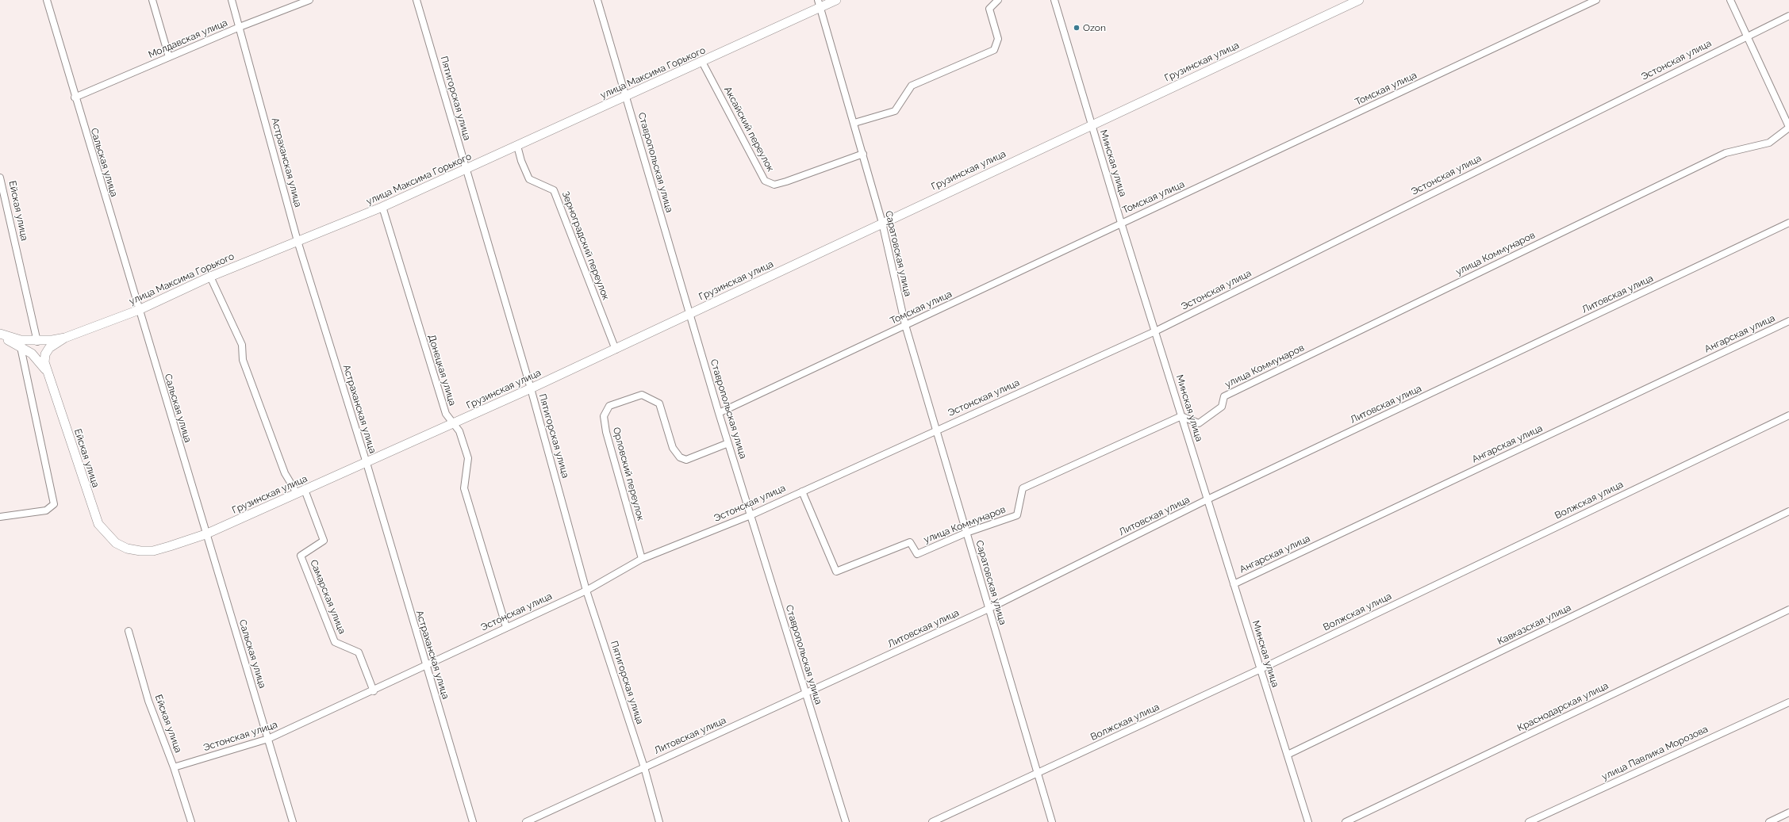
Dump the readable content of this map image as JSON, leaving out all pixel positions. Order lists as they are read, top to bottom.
{
  "streets": {
    "main road": ["Грузинская улица", "улица Максима Горького", "Ейская улица"],
    "street": [
      "Молдавская улица",
      "Эстонская улица",
      "Томская улица",
      "Пятигорская улица",
      "Аксайский переулок",
      "Сальская улица",
      "Астраханская улица",
      "Ставропольская улица",
      "Минская улица",
      "Зерноградский переулок",
      "Саратовская улица",
      "улица Коммунаров",
      "Литовская улица",
      "Ангарская улица",
      "Донецкая улица",
      "Орловский переулок",
      "Волжская улица",
      "Самарская улица",
      "Кавказская улица",
      "Краснодарская улица",
      "улица Павлика Морозова"
    ]
  },
  "crossings": [
    ["Молдавская улица", "Сальская улица"],
    ["Молдавская улица", "Астраханская улица"],
    ["Эстонская улица", "Пятигорская улица"],
    ["Эстонская улица", "Сальская улица"],
    ["Эстонская улица", "Астраханская улица"],
    ["Эстонская улица", "Ставропольская улица"],
    ["Эстонская улица", "Минская улица"],
    ["Эстонская улица", "Ейская улица"],
    ["Эстонская улица", "Саратовская улица"],
    ["Эстонская улица", "улица Коммунаров"],
    ["Эстонская улица", "Донецкая улица"],
    ["Эстонская улица", "Орловский переулок"],
    ["Эстонская улица", "Самарская улица"],
    ["Грузинская улица", "Пятигорская улица"],
    ["Грузинская улица", "Сальская улица"],
    ["Грузинская улица", "Астраханская улица"],
    ["Грузинская улица", "Ставропольская улица"],
    ["Грузинская улица", "Минская улица"],
    ["Грузинская улица", "Ейская улица"],
    ["Грузинская улица", "Зерноградский переулок"],
    ["Грузинская улица", "Саратовская улица"],
    ["Грузинская улица", "Донецкая улица"],
    ["Грузинская улица", "Самарская улица"],
    ["улица Максима Горького", "Пятигорская улица"],
    ["улица Максима Горького", "Аксайский переулок"],
    ["улица Максима Горького", "Сальская улица"],
    ["улица Максима Горького", "Астраханская улица"],
    ["улица Максима Горького", "Ставропольская улица"],
    ["улица Максима Горького", "Ейская улица"],
    ["улица Максима Горького", "Зерноградский переулок"],
    ["улица Максима Горького", "Саратовская улица"],
    ["улица Максима Горького", "Донецкая улица"],
    ["улица Максима Горького", "Самарская улица"],
    ["Томская улица", "Ставропольская улица"],
    ["Томская улица", "Минская улица"],
    ["Томская улица", "Саратовская улица"],
    ["Пятигорская улица", "Литовская улица"],
    ["Аксайский переулок", "Саратовская улица"],
    ["Ставропольская улица", "Литовская улица"],
    ["Ставропольская улица", "Орловский переулок"],
    ["Минская улица", "улица Коммунаров"],
    ["Минская улица", "Литовская улица"],
    ["Минская улица", "Ангарская улица"],
    ["Минская улица", "Волжская улица"],
    ["Минская улица", "Кавказская улица"],
    ["Саратовская улица", "улица Коммунаров"],
    ["Саратовская улица", "Литовская улица"],
    ["Саратовская улица", "Волжская улица"]
  ],
  "places": ["Ozon"]
}
